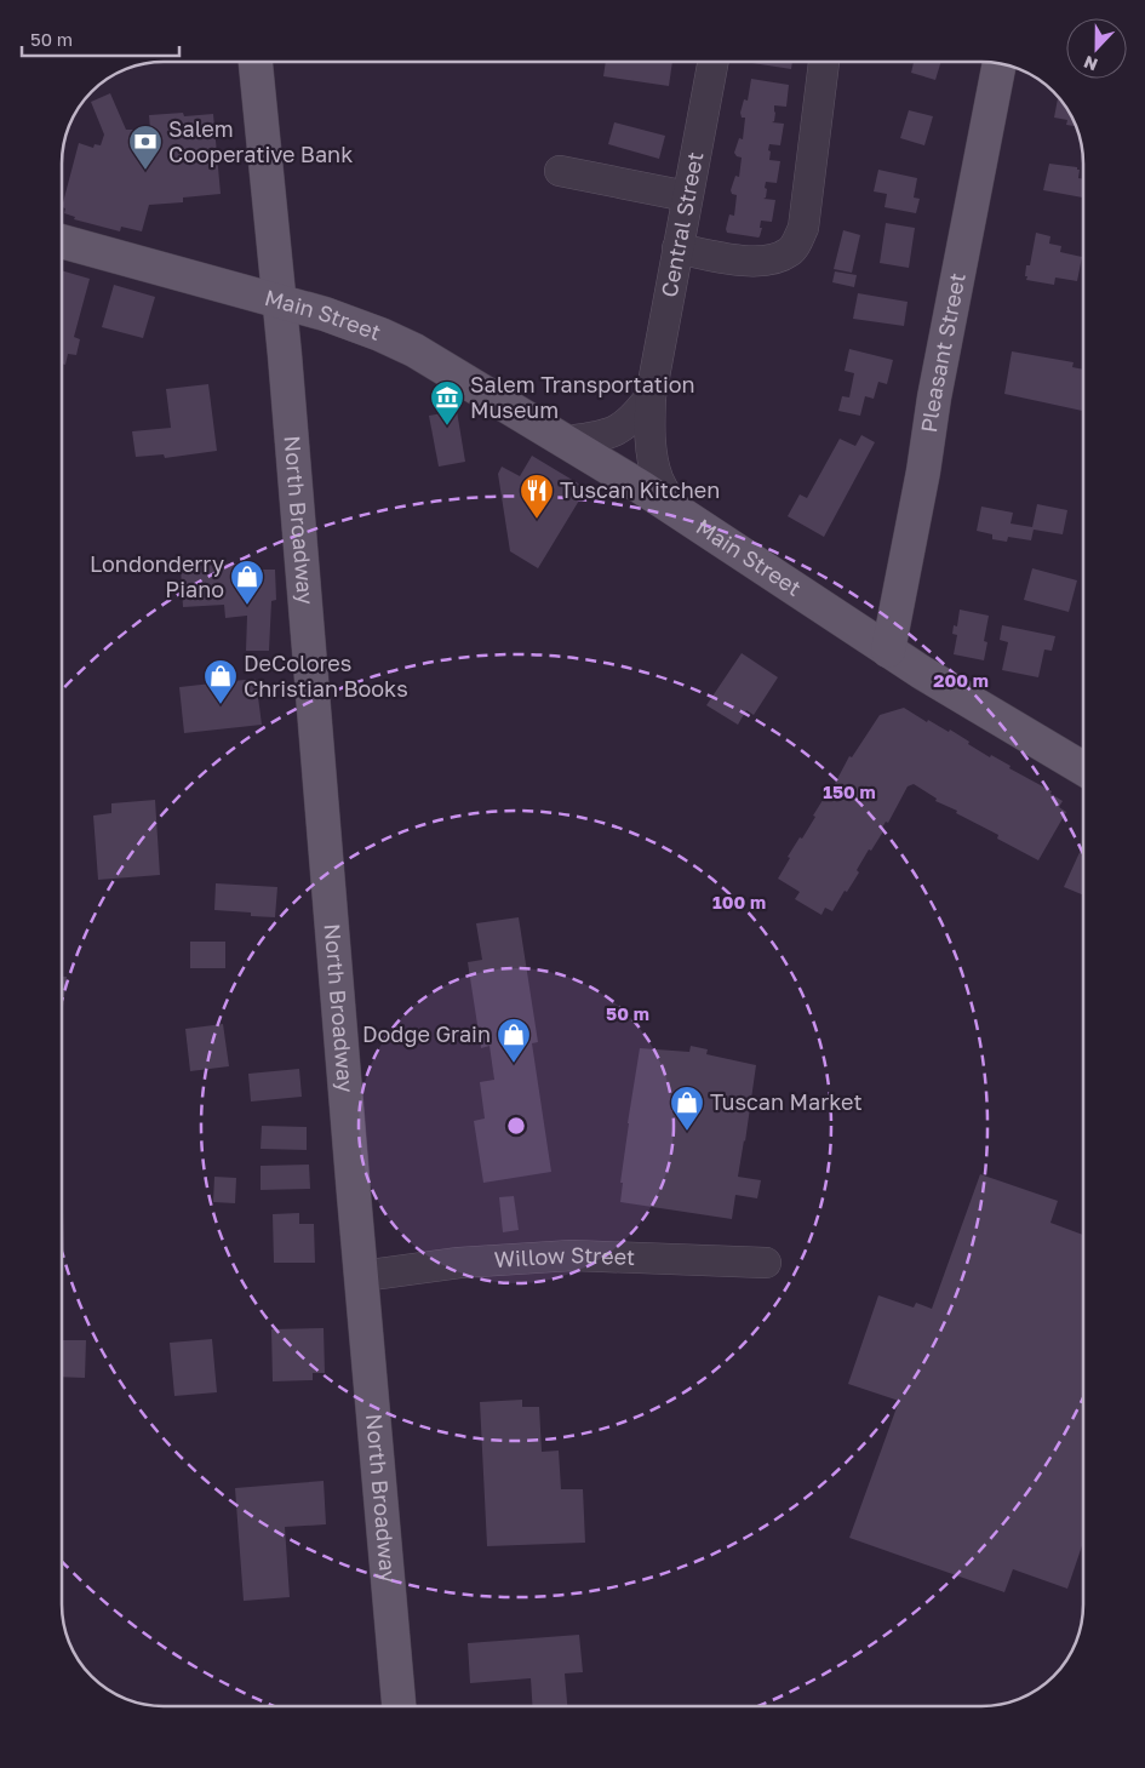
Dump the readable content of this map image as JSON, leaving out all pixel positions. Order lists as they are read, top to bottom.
{
  "streets": {
    "main road": ["Main Street", "Pleasant Street", "North Broadway"],
    "street": ["Central Street", "Willow Street"]
  },
  "crossings": [
    ["Central Street", "Main Street"],
    ["Main Street", "Pleasant Street"],
    ["Main Street", "North Broadway"],
    ["North Broadway", "Willow Street"]
  ],
  "places": {
    "bank": ["Salem Cooperative Bank"],
    "museum": ["Salem Transportation Museum"],
    "restaurant": ["Tuscan Kitchen"],
    "shop": [
      "Londonderry Piano",
      "DeColores Christian Books",
      "Dodge Grain",
      "Tuscan Market"
    ]
  },
  "scale_bar": "50 m",
  "north": "bottom",
  "rings": [
    "200 m",
    "150 m",
    "100 m",
    "50 m"
  ]
}
